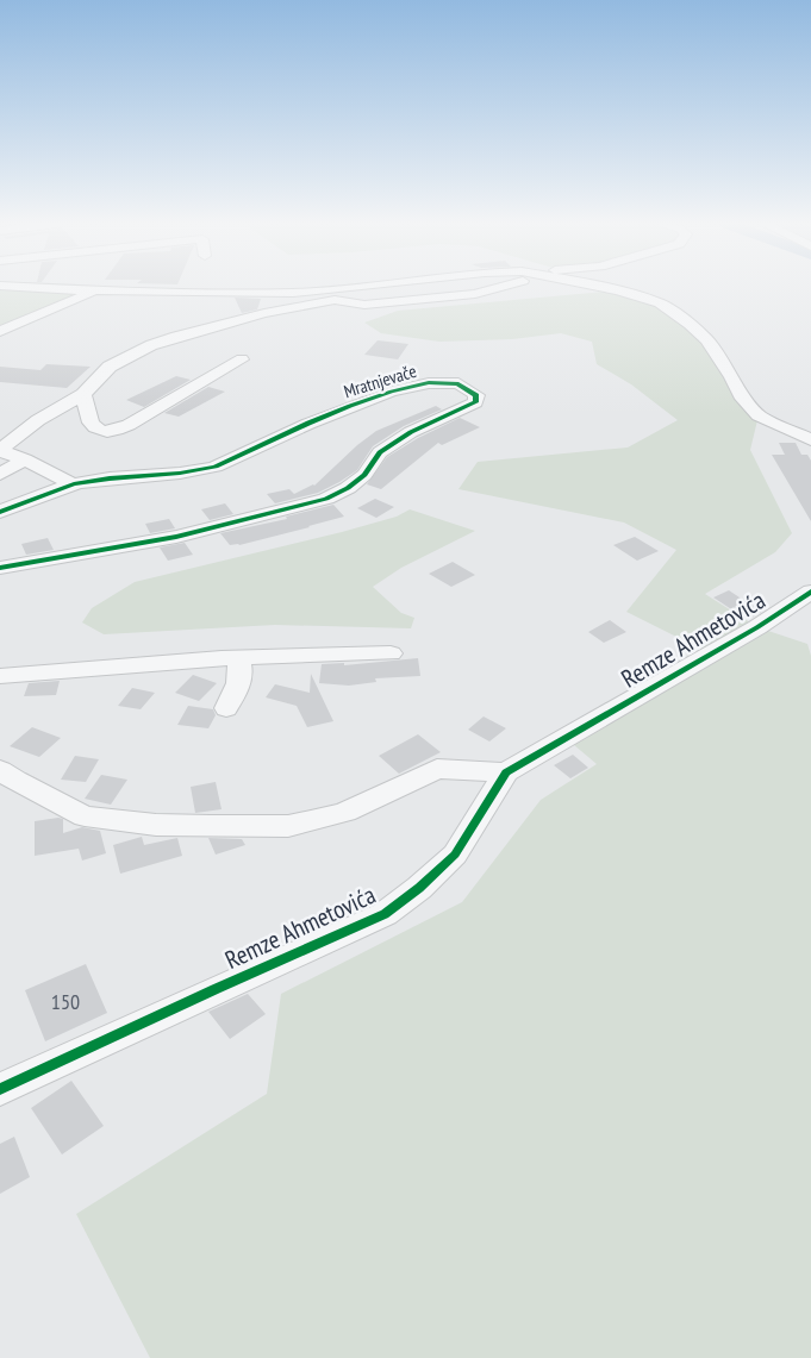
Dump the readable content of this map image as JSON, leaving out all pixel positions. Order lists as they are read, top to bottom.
{
  "streets": {
    "street": ["Mratnjevače", "Remze Ahmetovića"]
  },
  "house_numbers": ["150"]
}
